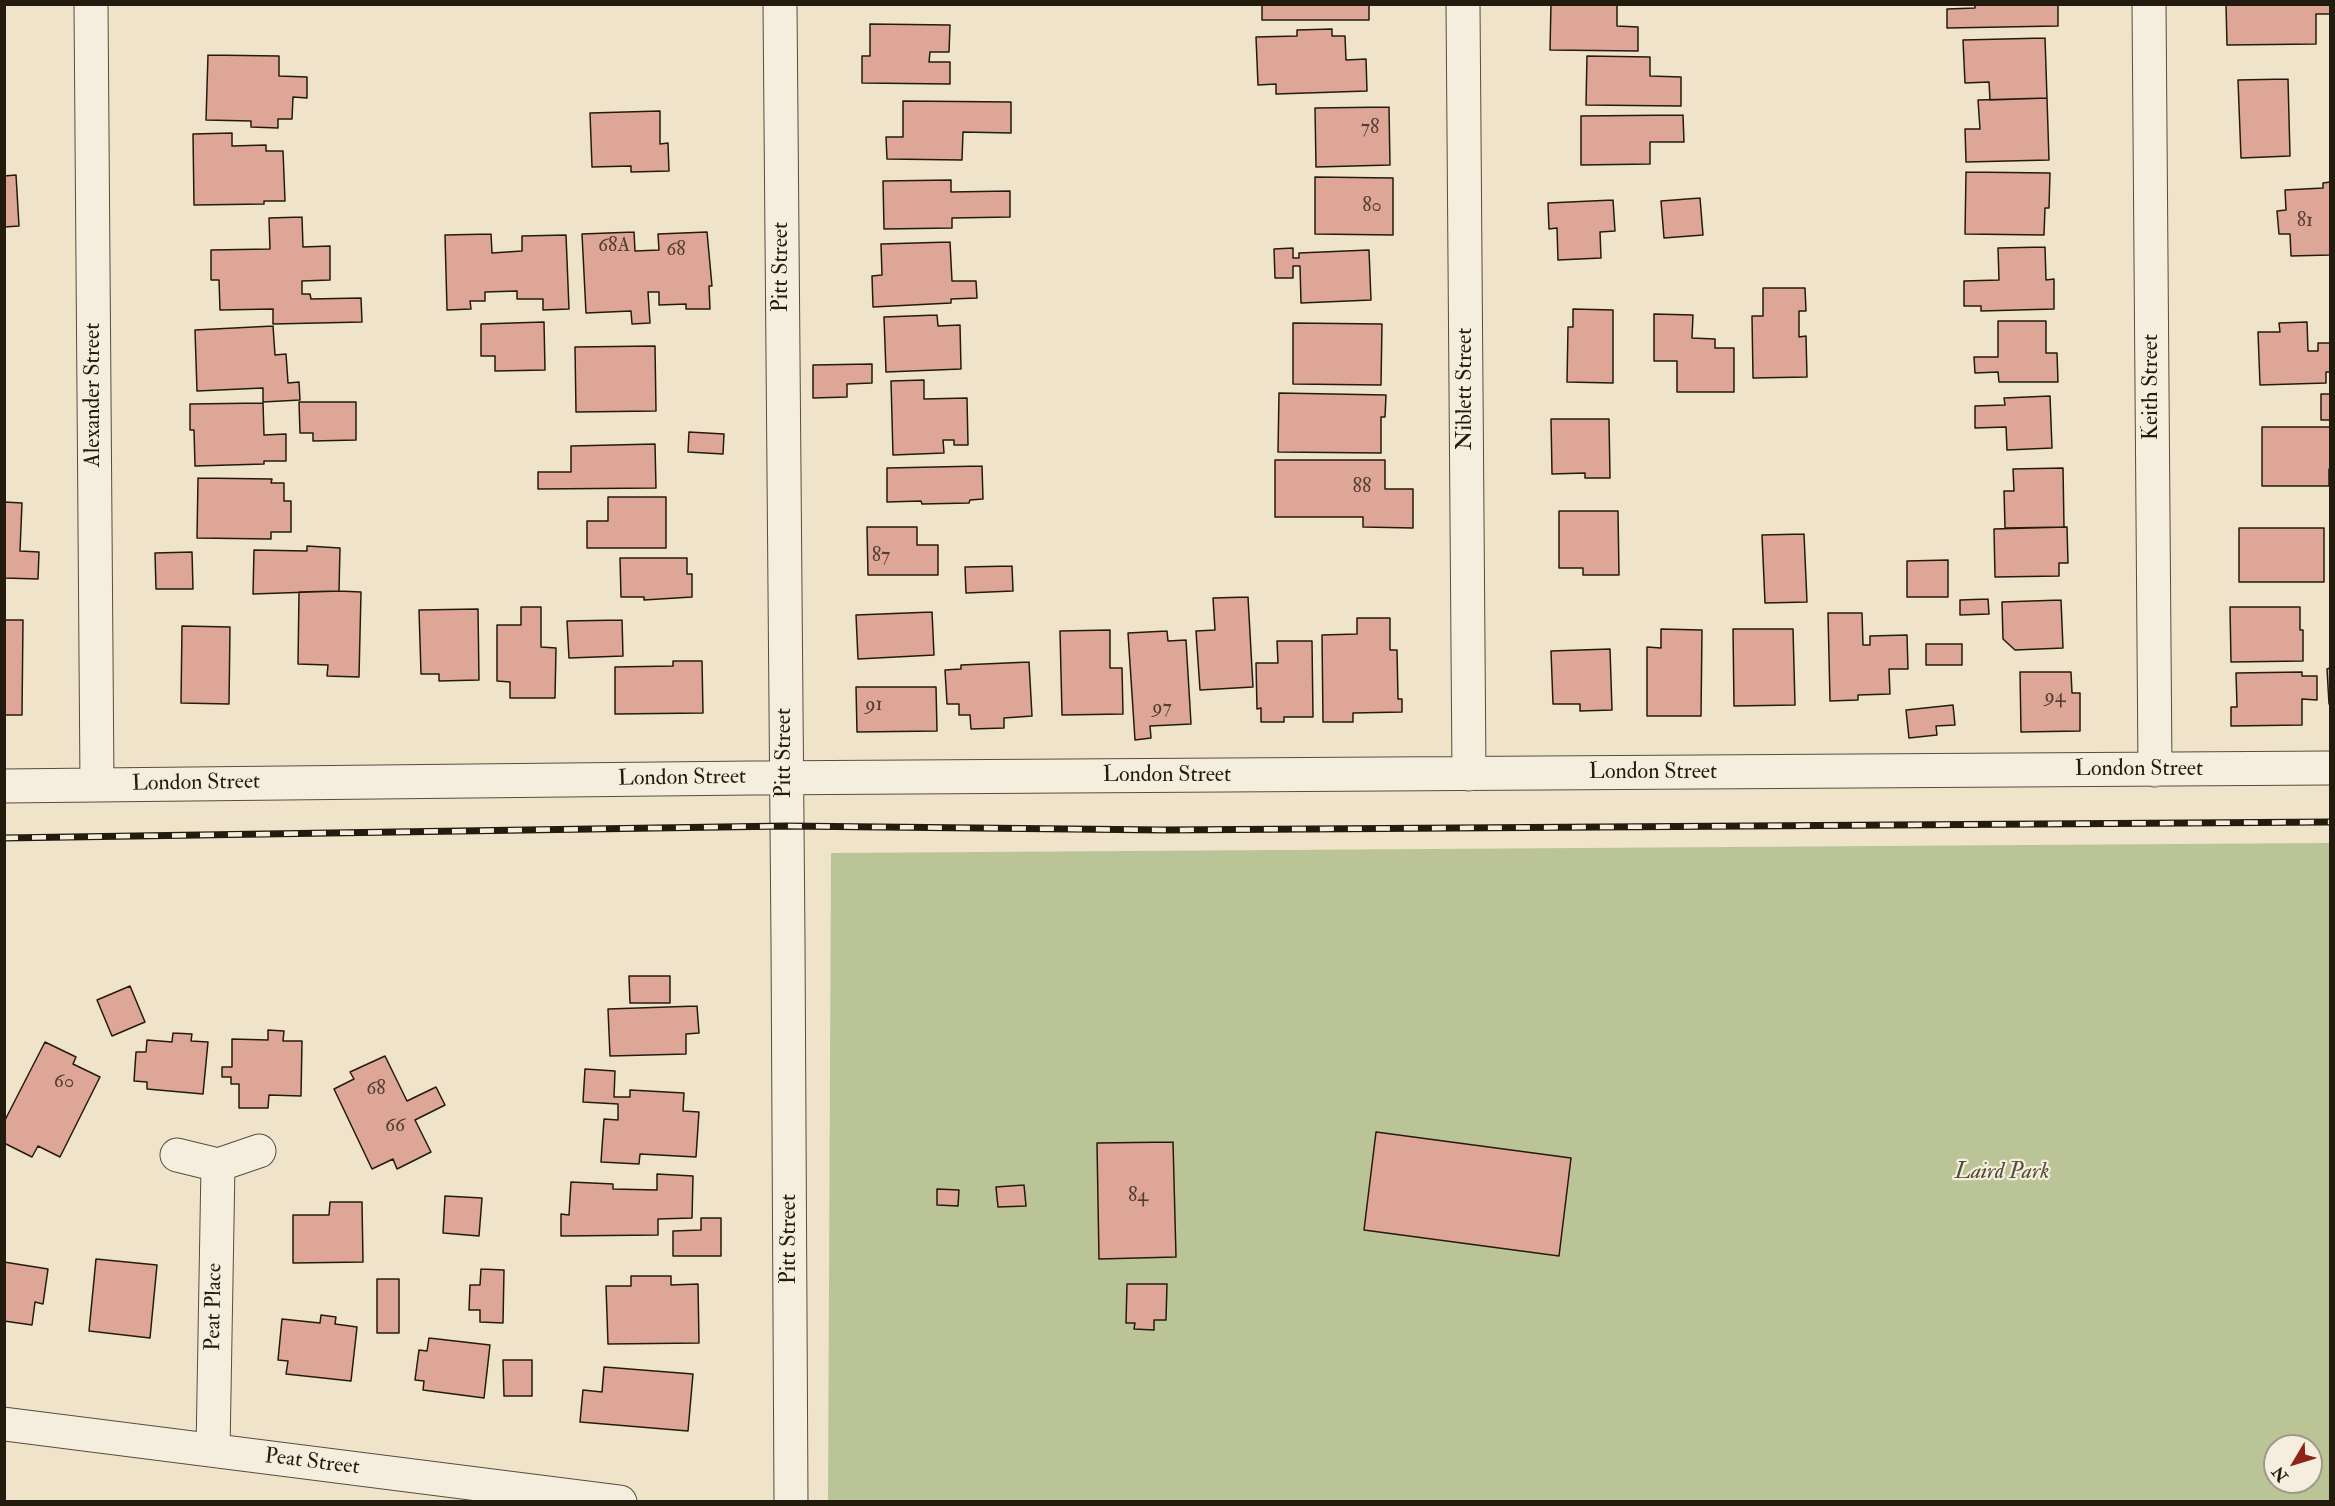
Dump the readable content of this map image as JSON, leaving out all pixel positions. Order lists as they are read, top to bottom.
{
  "streets": {
    "street": [
      "Pitt Street",
      "Keith Street",
      "Niblett Street",
      "Alexander Street",
      "London Street",
      "Peat Place",
      "Peat Street"
    ]
  },
  "crossings": [
    ["Pitt Street", "London Street"],
    ["Keith Street", "London Street"],
    ["Niblett Street", "London Street"],
    ["Alexander Street", "London Street"],
    ["Peat Place", "Peat Street"]
  ],
  "parks": ["Laird Park"],
  "house_numbers": [
    "78",
    "80",
    "81",
    "68A",
    "68",
    "88",
    "87",
    "94",
    "91",
    "97",
    "60",
    "68",
    "66",
    "84"
  ],
  "north": "bottom left"
}
